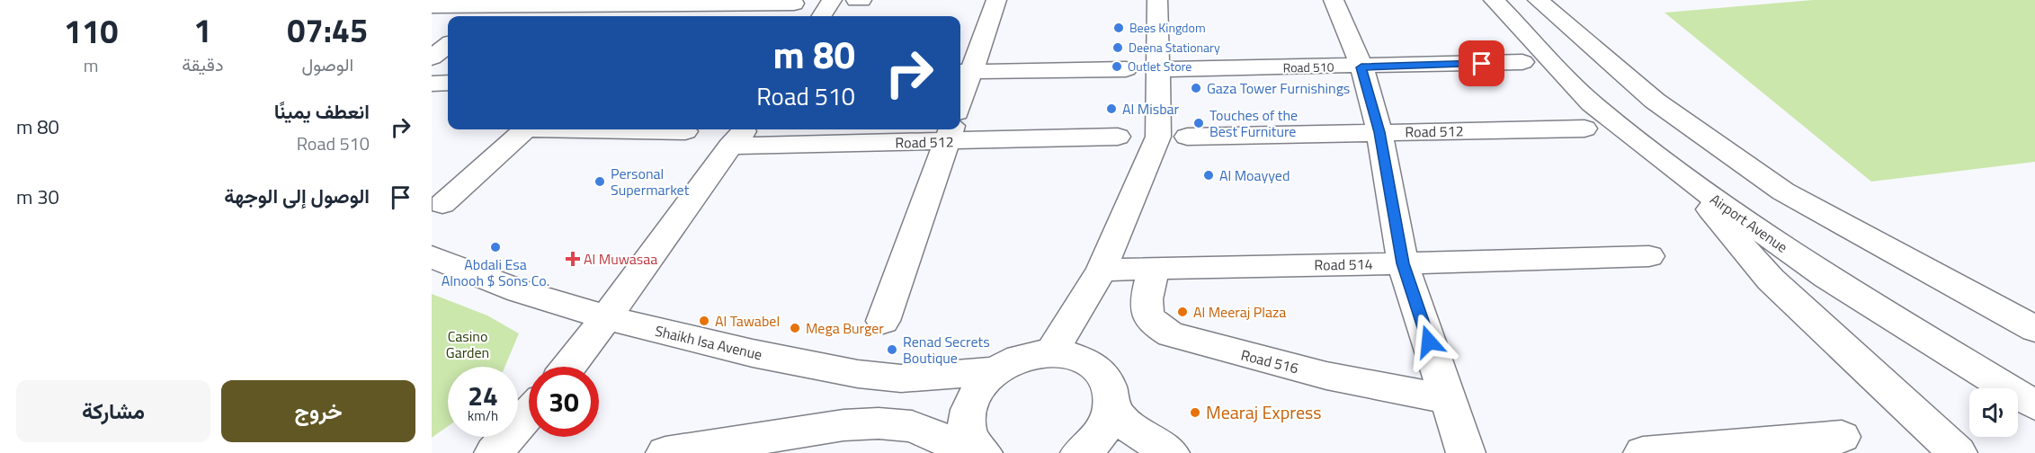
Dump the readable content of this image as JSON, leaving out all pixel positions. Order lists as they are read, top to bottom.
{
  "streets": {
    "street": [
      "Road 510",
      "Road 512",
      "Airport Avenue",
      "Road 514",
      "Shaikh Isa Avenue",
      "Road 516"
    ]
  },
  "crossings": [
    ["Road 514", "Road 516"]
  ],
  "parks": ["Casino Garden"],
  "places": {
    "other": [
      "Bees Kingdom",
      "Deena Stationary",
      "Outlet Store",
      "Gaza Tower Furnishings",
      "Al Misbar",
      "Touches of the Best Furniture",
      "Al Moayyed",
      "Personal Supermarket",
      "Abdali Esa Alnooh $ Sons Co.",
      "Al Meeraj Plaza",
      "Al Tawabel",
      "Mega Burger",
      "Renad Secrets Boutique",
      "Mearaj Express"
    ],
    "health": ["Al Muwasaa"]
  },
  "page": {
    "eta": [
      "07:45",
      "الوصول",
      "1",
      "دقيقة",
      "110",
      "m"
    ],
    "turn": ["80 m", "Road 510"],
    "list": [
      {
        "name": "انعطف يمينًا",
        "note": "Road 510",
        "value": "80 m"
      },
      {
        "name": "الوصول إلى الوجهة",
        "value": "30 m"
      }
    ],
    "speed": "24 km/h",
    "limit": "30",
    "buttons": ["خروج", "مشاركة"]
  }
}
